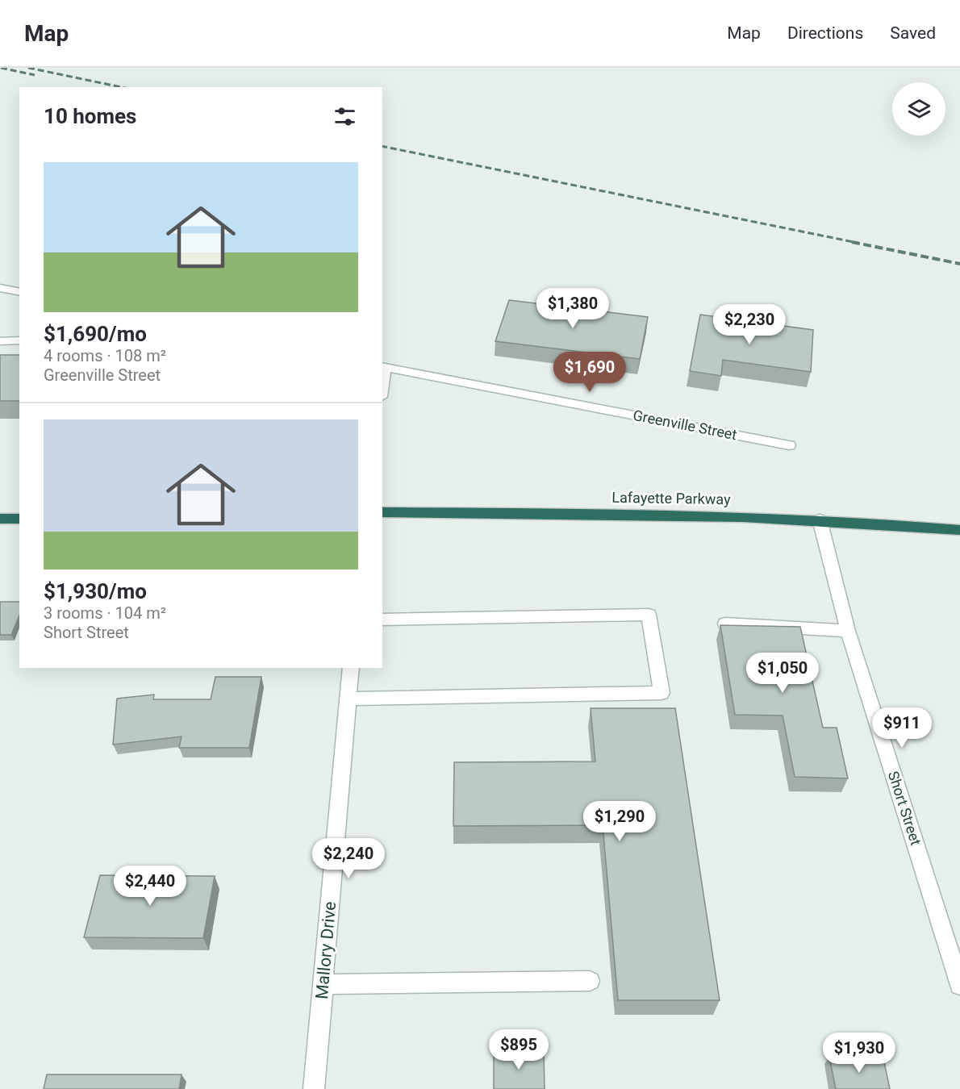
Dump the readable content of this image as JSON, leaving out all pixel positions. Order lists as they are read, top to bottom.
{
  "streets": {
    "highway": ["Lafayette Parkway"],
    "street": ["Greenville Street", "Short Street", "Mallory Drive"]
  },
  "crossings": [
    ["Lafayette Parkway", "Short Street"]
  ],
  "page": {
    "header": "Map",
    "nav": ["Map", "Directions", "Saved"],
    "heading": "10 homes",
    "list": [
      {
        "name": "$1,690/mo",
        "note": "4 rooms · 108 m² · Greenville Street"
      },
      {
        "name": "$1,930/mo",
        "note": "3 rooms · 104 m² · Short Street"
      }
    ],
    "price": [
      "$1,380",
      "$2,230",
      "$1,690",
      "$1,050",
      "$911",
      "$1,290",
      "$2,240",
      "$2,440",
      "$895",
      "$1,930"
    ]
  }
}
